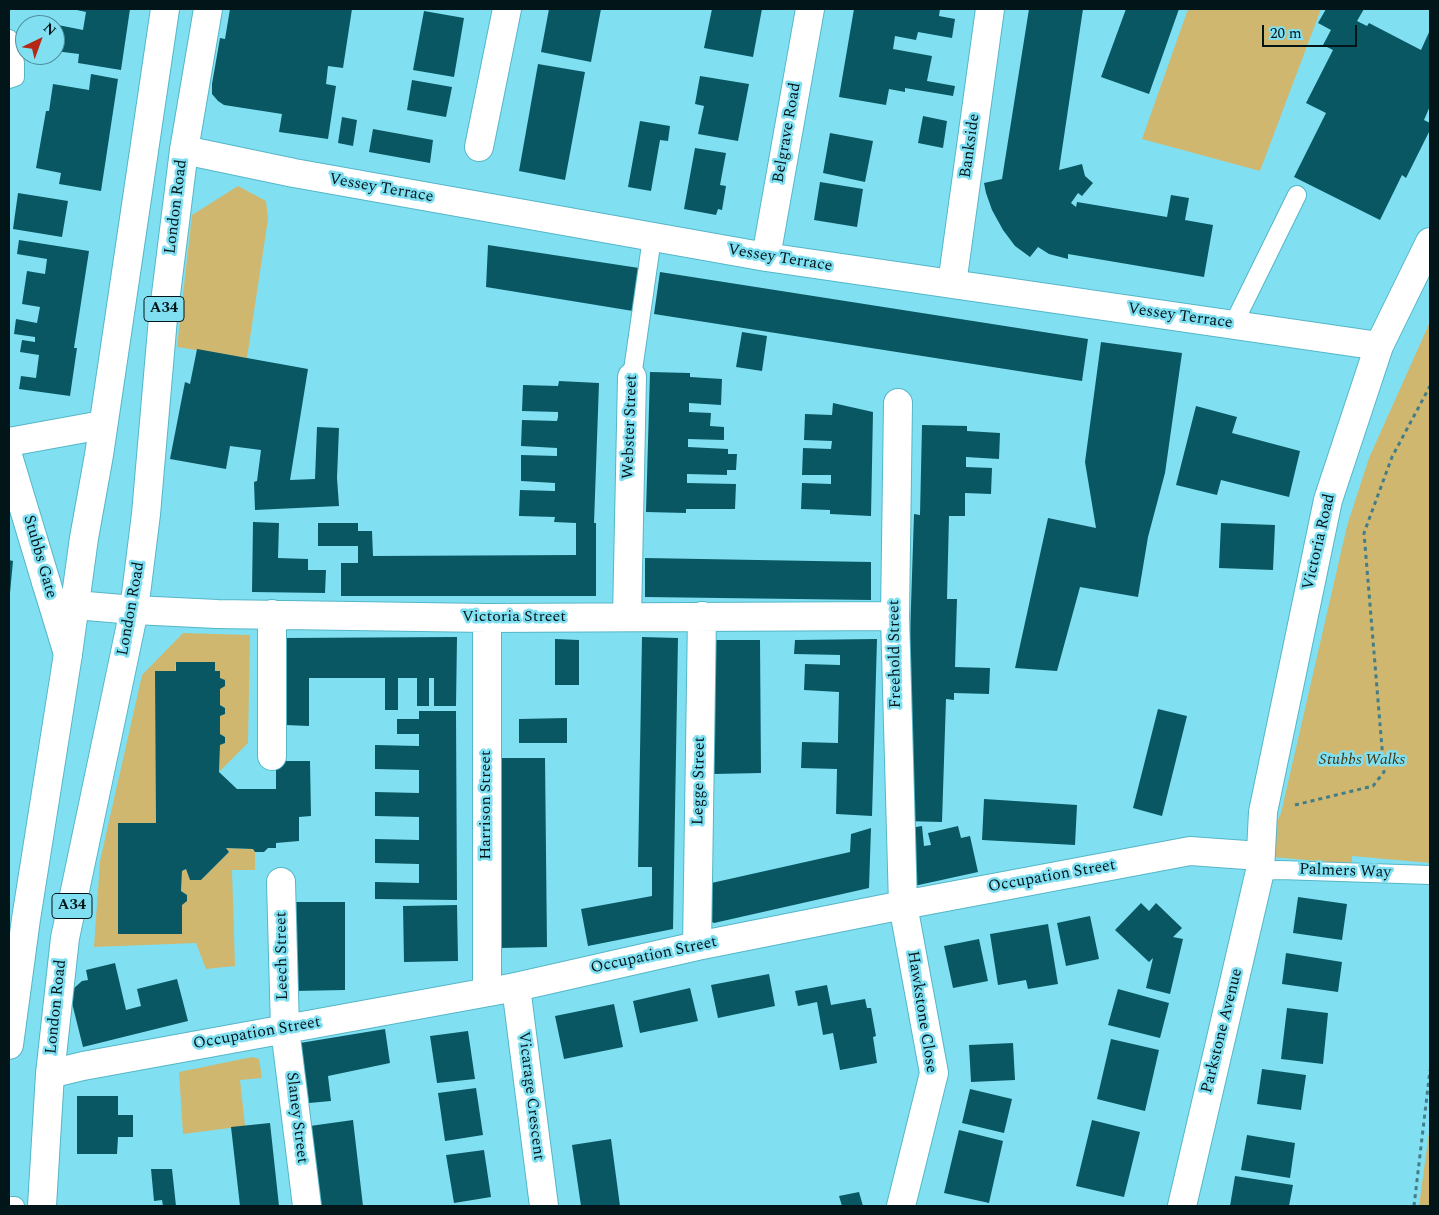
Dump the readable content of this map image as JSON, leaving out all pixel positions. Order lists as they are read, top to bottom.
{
  "streets": {
    "main road": [
      "Belgrave Road",
      "Bankside",
      "Vessey Terrace",
      "London Road",
      "A34",
      "Webster Street",
      "Victoria Road",
      "Stubbs Gate",
      "Victoria Street",
      "Freehold Street",
      "Legge Street",
      "Harrison Street",
      "Occupation Street",
      "Leech Street",
      "Hawkstone Close",
      "Parkstone Avenue",
      "Vicarage Crescent",
      "Slaney Street"
    ],
    "lane": ["Palmers Way"]
  },
  "crossings": [
    ["Belgrave Road", "Vessey Terrace"],
    ["Bankside", "Vessey Terrace"],
    ["Vessey Terrace", "London Road"],
    ["Vessey Terrace", "Webster Street"],
    ["Vessey Terrace", "Victoria Road"],
    ["London Road", "Victoria Street"],
    ["London Road", "Occupation Street"],
    ["A34", "Stubbs Gate"],
    ["A34", "Victoria Street"],
    ["Webster Street", "Victoria Street"],
    ["Victoria Road", "Palmers Way"],
    ["Victoria Road", "Occupation Street"],
    ["Victoria Road", "Parkstone Avenue"],
    ["Victoria Street", "Freehold Street"],
    ["Victoria Street", "Legge Street"],
    ["Victoria Street", "Harrison Street"],
    ["Freehold Street", "Occupation Street"],
    ["Freehold Street", "Hawkstone Close"],
    ["Legge Street", "Occupation Street"],
    ["Harrison Street", "Occupation Street"],
    ["Palmers Way", "Occupation Street"],
    ["Palmers Way", "Parkstone Avenue"],
    ["Occupation Street", "Leech Street"],
    ["Occupation Street", "Hawkstone Close"],
    ["Occupation Street", "Parkstone Avenue"],
    ["Occupation Street", "Vicarage Crescent"],
    ["Occupation Street", "Slaney Street"],
    ["Leech Street", "Slaney Street"]
  ],
  "parks": ["Stubbs Walks"],
  "scale_bar": "20 m",
  "north": "top right"
}
